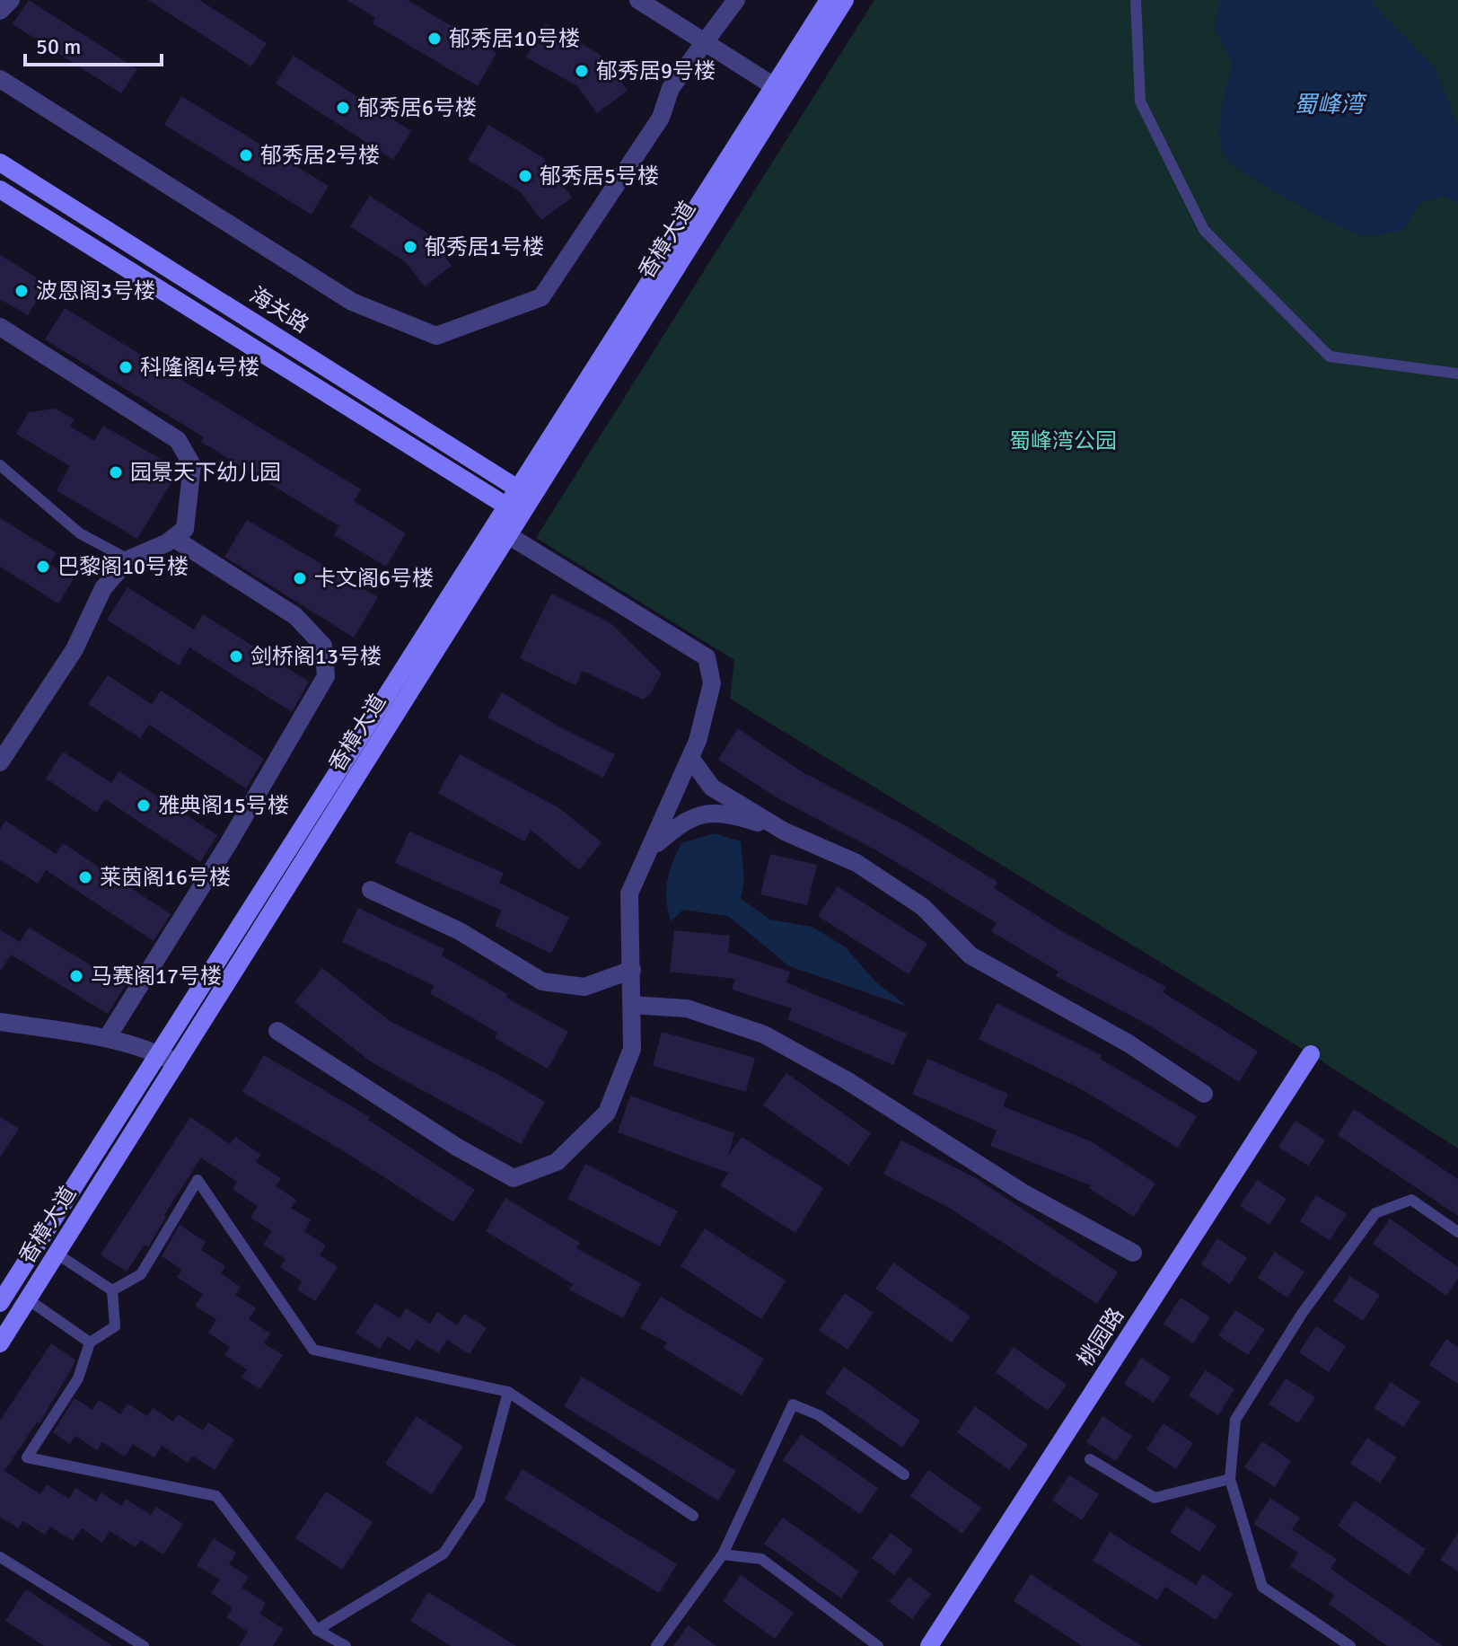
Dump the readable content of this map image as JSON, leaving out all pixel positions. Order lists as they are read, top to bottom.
{
  "streets": {
    "street": ["香樟大道", "海关路", "桃园路"]
  },
  "crossings": [
    ["香樟大道", "海关路"]
  ],
  "water": ["蜀峰湾"],
  "parks": ["蜀峰湾公园"],
  "places": [
    "郁秀居10号楼",
    "郁秀居9号楼",
    "郁秀居6号楼",
    "郁秀居2号楼",
    "郁秀居5号楼",
    "郁秀居1号楼",
    "波恩阁3号楼",
    "科隆阁4号楼",
    "园景天下幼儿园",
    "巴黎阁10号楼",
    "卡文阁6号楼",
    "剑桥阁13号楼",
    "雅典阁15号楼",
    "莱茵阁16号楼",
    "马赛阁17号楼"
  ],
  "scale_bar": "50 m"
}
